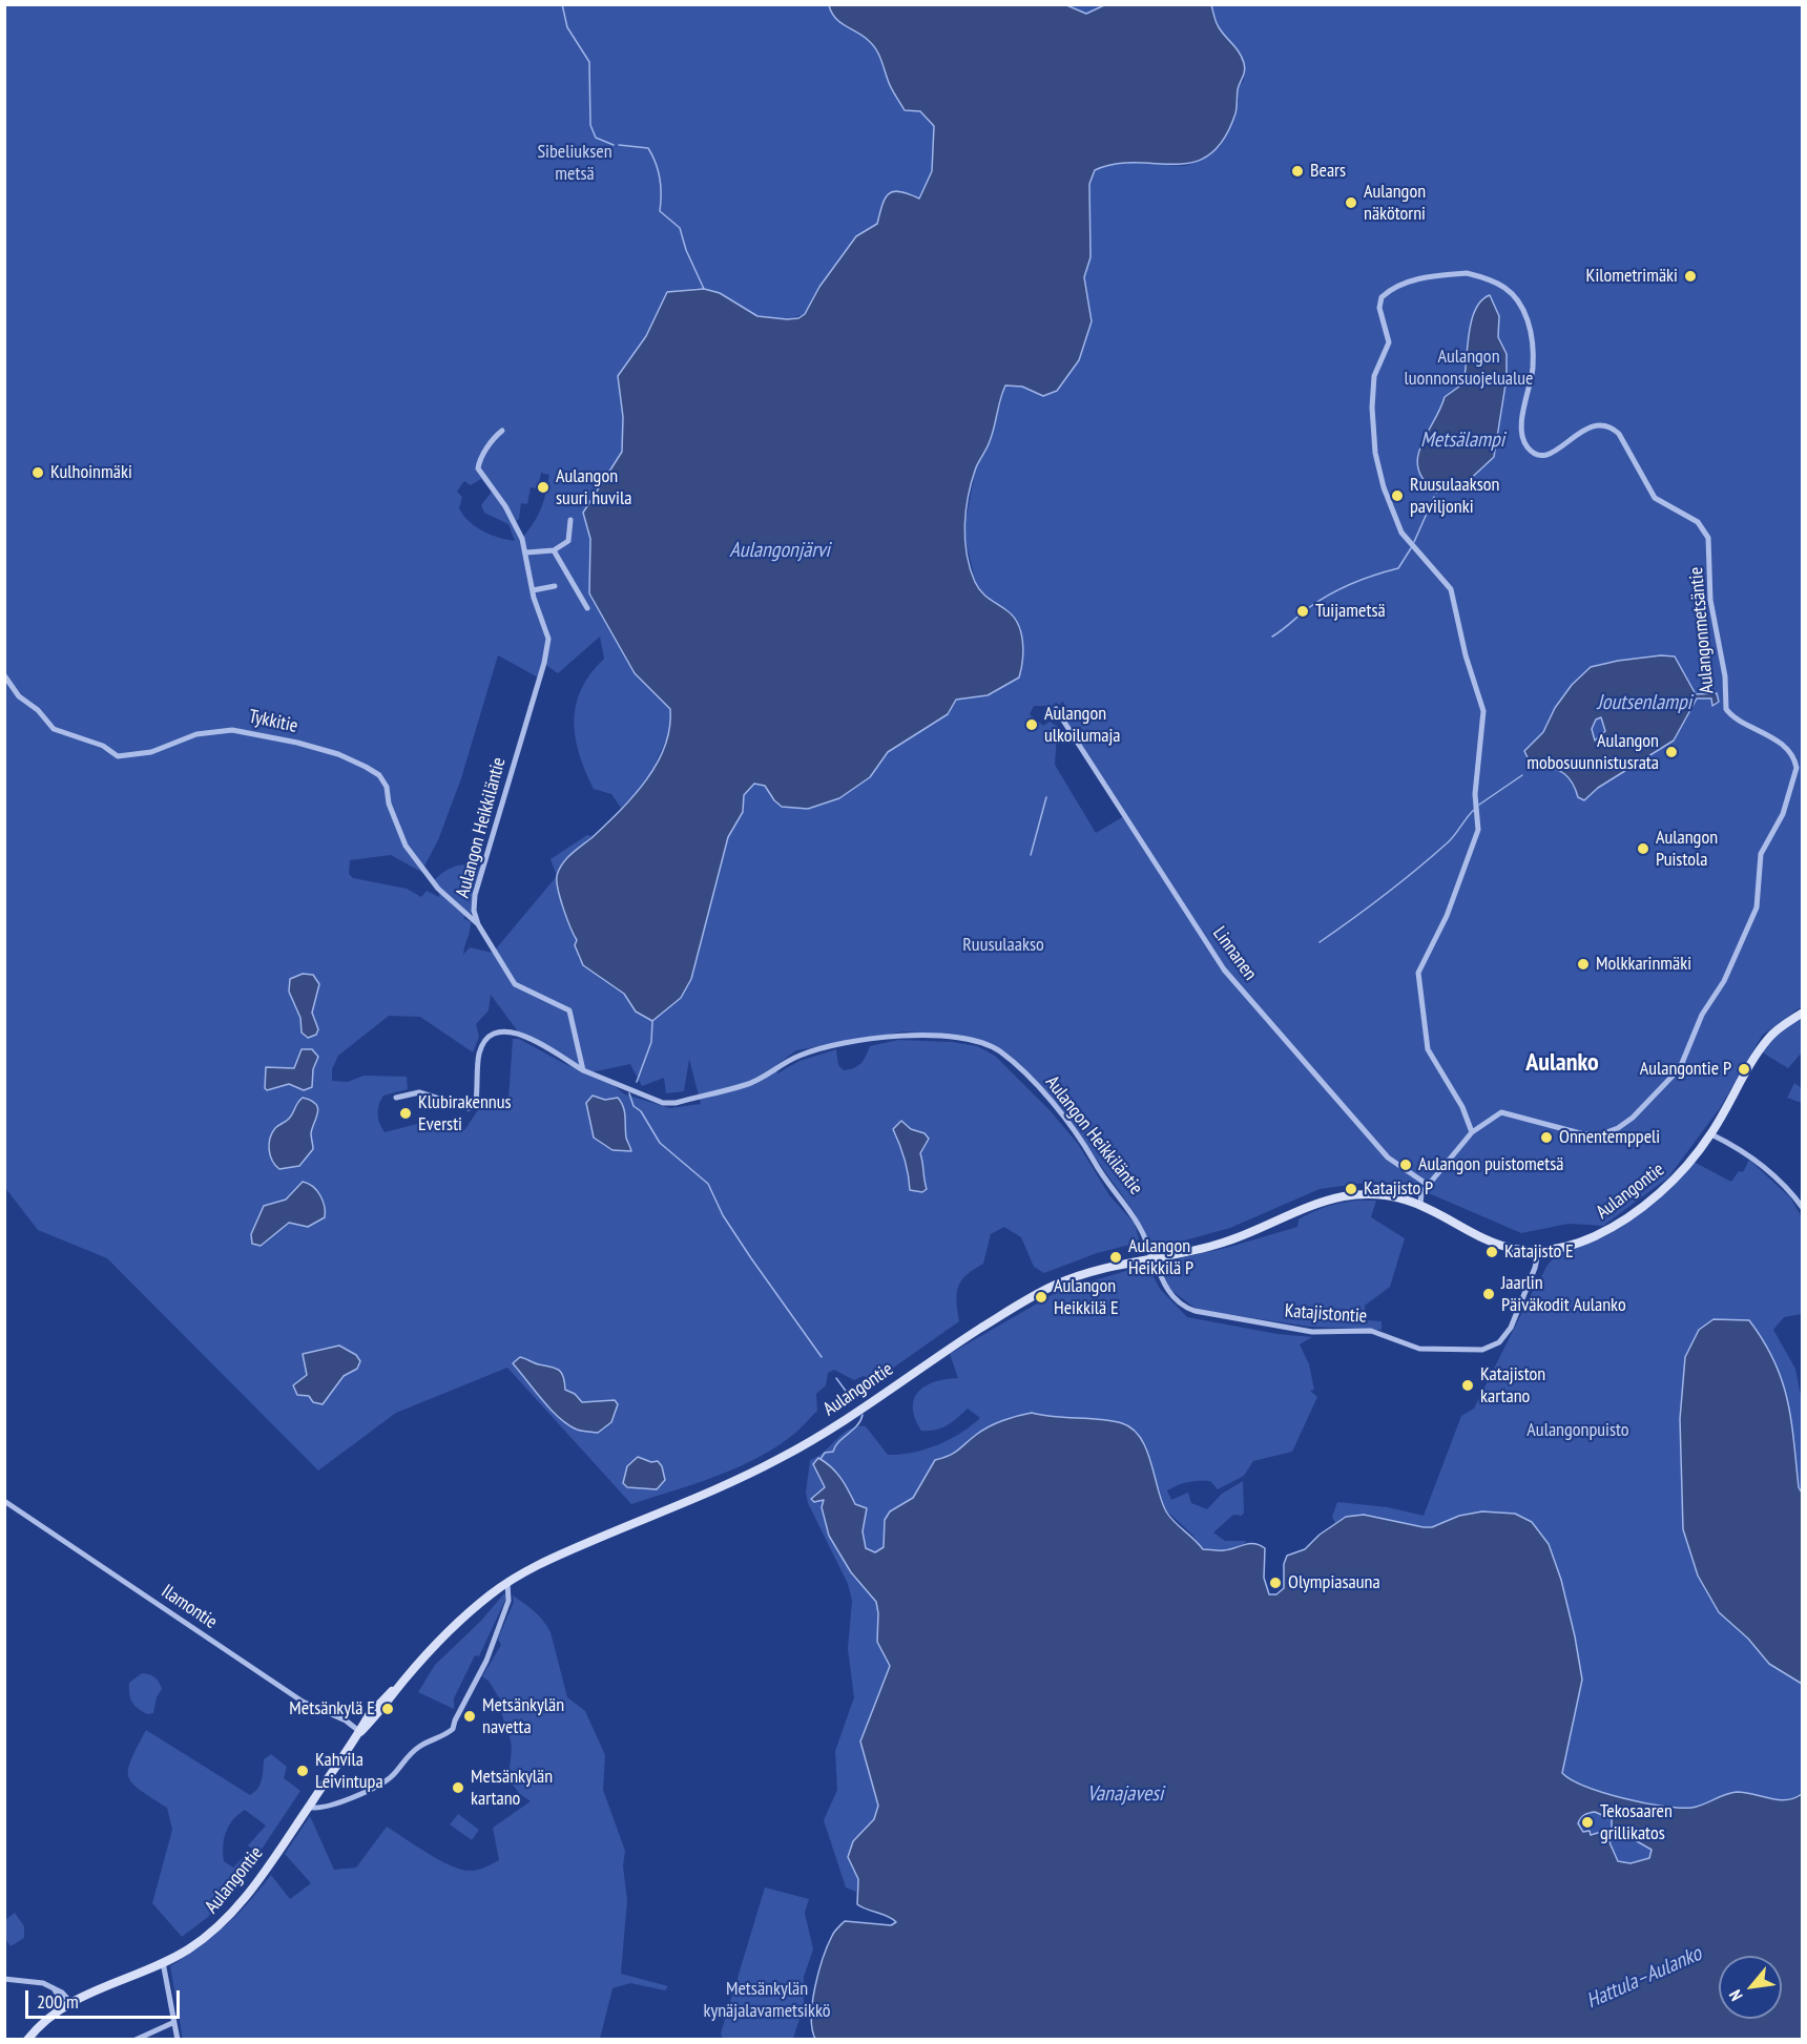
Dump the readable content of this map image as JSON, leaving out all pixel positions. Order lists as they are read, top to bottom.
{
  "streets": {
    "street": [
      "Aulangonmetsäntie",
      "Tykkitie",
      "Aulangon Heikkiläntie",
      "Linnanen",
      "Aulangontie",
      "Katajistontie",
      "Ilamontie"
    ]
  },
  "crossings": [
    ["Aulangonmetsäntie", "Linnanen"],
    ["Tykkitie", "Aulangon Heikkiläntie"],
    ["Aulangon Heikkiläntie", "Aulangontie"],
    ["Aulangon Heikkiläntie", "Katajistontie"],
    ["Aulangontie", "Katajistontie"],
    ["Aulangontie", "Ilamontie"]
  ],
  "districts": ["Aulanko"],
  "water": [
    "Metsälampi",
    "Aulangonjärvi",
    "Joutsenlampi",
    "Vanajavesi",
    "Hattula–Aulanko"
  ],
  "parks": [
    "Sibeliuksen metsä",
    "Aulangon luonnonsuojelualue",
    "Ruusulaakso",
    "Aulangonpuisto",
    "Metsänkylän kynäjalavametsikkö"
  ],
  "places": [
    "Bears",
    "Aulangon näkötorni",
    "Kilometrimäki",
    "Kulhoinmäki",
    "Aulangon suuri huvila",
    "Ruusulaakson paviljonki",
    "Tuijametsä",
    "Aulangon ulkoilumaja",
    "Aulangon mobosuunnistusrata",
    "Aulangon Puistola",
    "Molkkarinmäki",
    "Aulangontie P",
    "Klubirakennus Eversti",
    "Onnentemppeli",
    "Aulangon puistometsä",
    "Katajisto P",
    "Katajisto E",
    "Aulangon Heikkilä P",
    "Jaarlin Päiväkodit Aulanko",
    "Aulangon Heikkilä E",
    "Katajiston kartano",
    "Olympiasauna",
    "Metsänkylä E",
    "Metsänkylän navetta",
    "Kahvila Leivintupa",
    "Metsänkylän kartano",
    "Tekosaaren grillikatos"
  ],
  "scale_bar": "200 m",
  "north": "bottom left"
}
